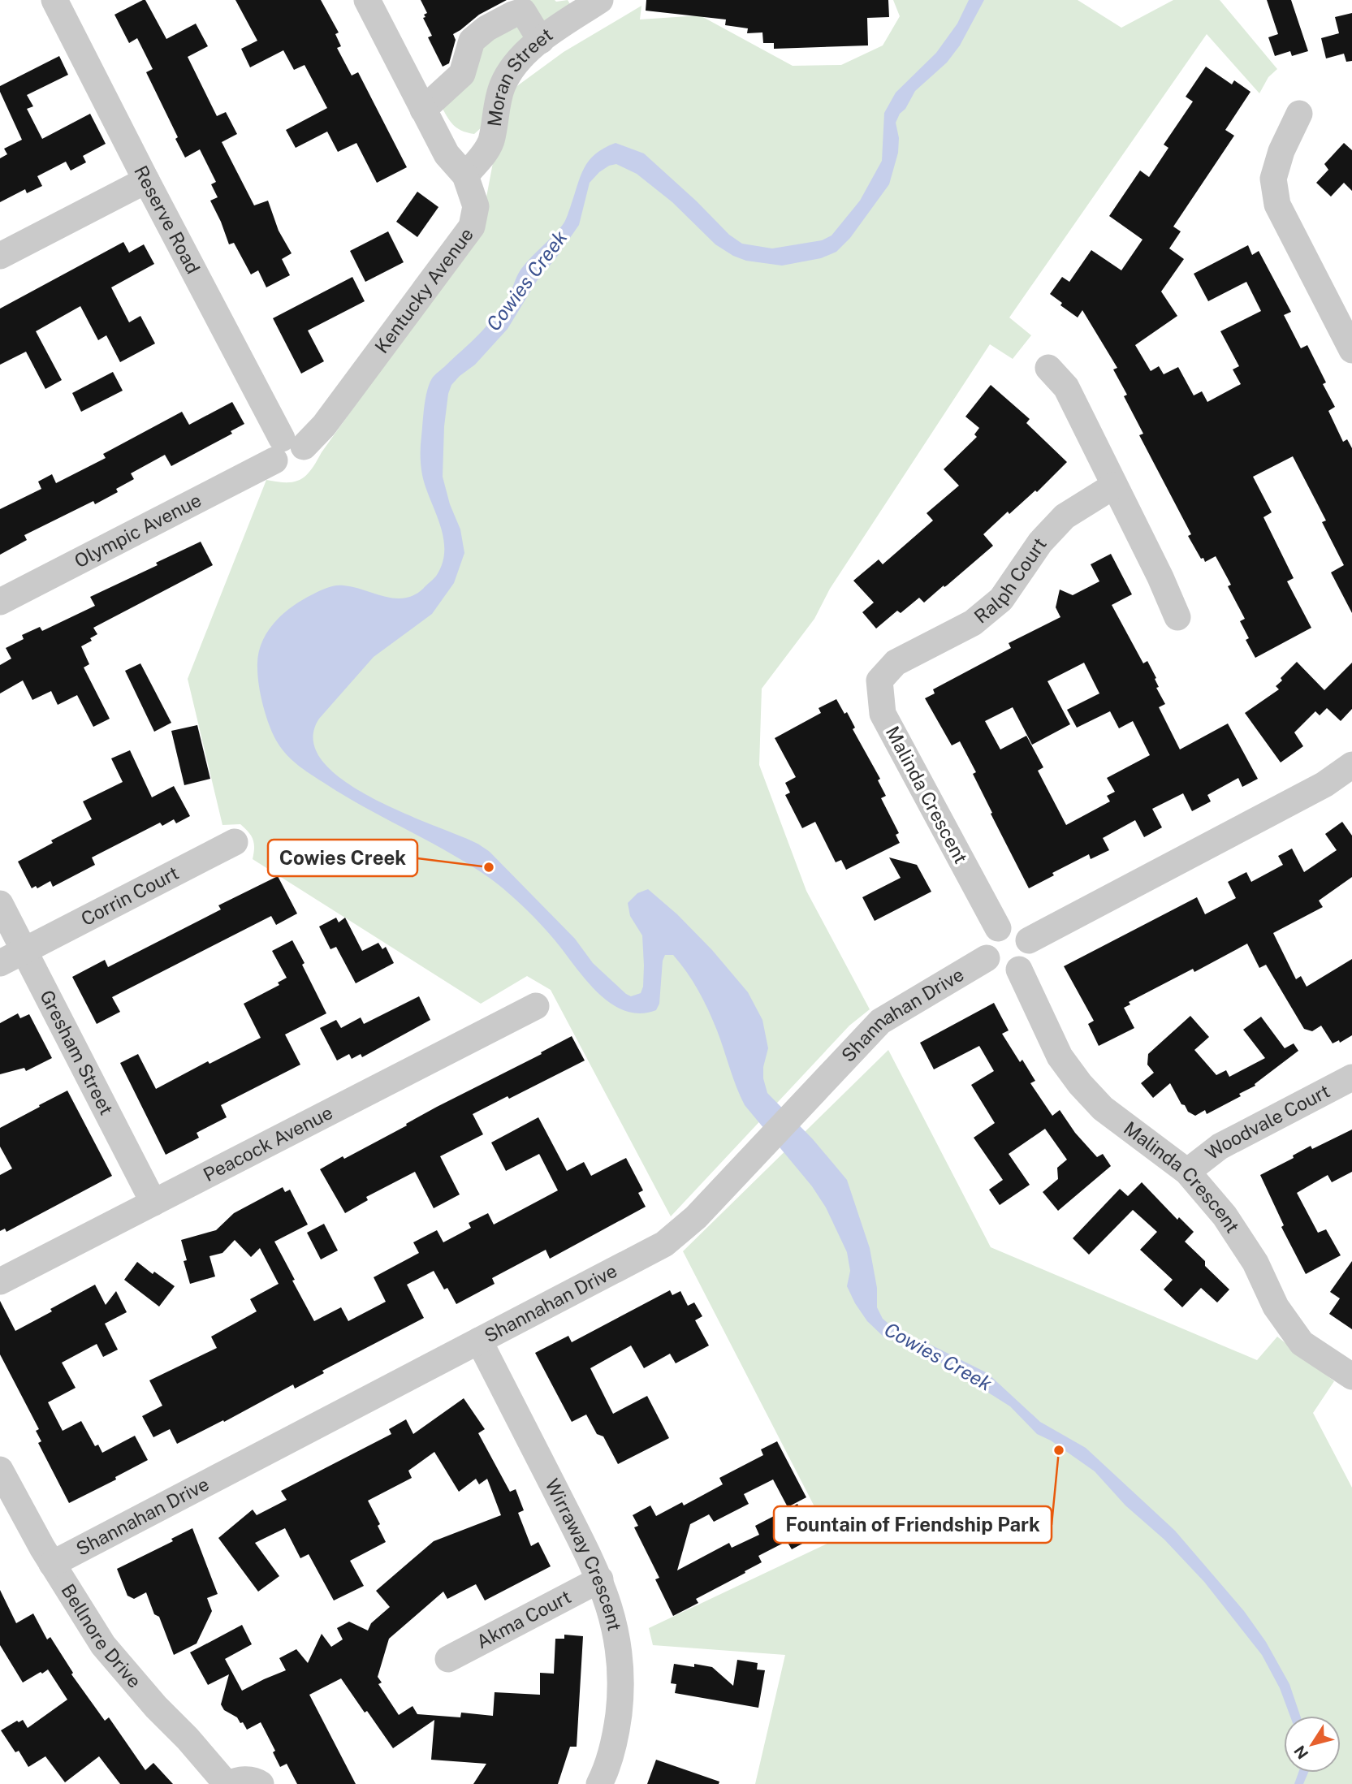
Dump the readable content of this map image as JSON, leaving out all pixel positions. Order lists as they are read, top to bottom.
{
  "streets": {
    "street": [
      "Moran Street",
      "Reserve Road",
      "Kentucky Avenue",
      "Olympic Avenue",
      "Ralph Court",
      "Malinda Crescent",
      "Corrin Court",
      "Shannahan Drive",
      "Gresham Street",
      "Woodvale Court",
      "Peacock Avenue",
      "Wirraway Crescent",
      "Akma Court",
      "Bellnore Drive"
    ]
  },
  "crossings": [
    ["Moran Street", "Kentucky Avenue"],
    ["Reserve Road", "Kentucky Avenue"],
    ["Reserve Road", "Olympic Avenue"],
    ["Kentucky Avenue", "Olympic Avenue"],
    ["Ralph Court", "Malinda Crescent"],
    ["Malinda Crescent", "Shannahan Drive"],
    ["Malinda Crescent", "Woodvale Court"],
    ["Corrin Court", "Gresham Street"],
    ["Shannahan Drive", "Wirraway Crescent"],
    ["Shannahan Drive", "Bellnore Drive"],
    ["Gresham Street", "Peacock Avenue"],
    ["Wirraway Crescent", "Akma Court"]
  ],
  "water": ["Cowies Creek"],
  "places": ["Cowies Creek", "Fountain of Friendship Park"],
  "north": "bottom left"
}
